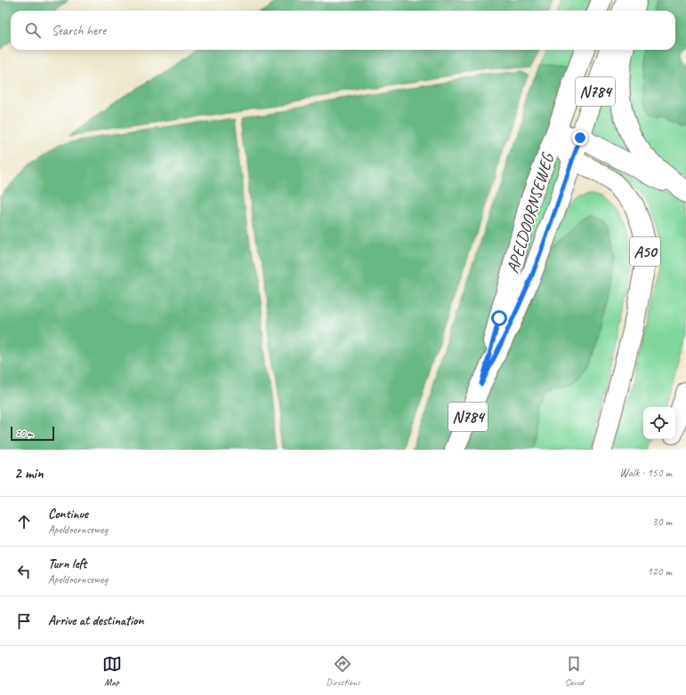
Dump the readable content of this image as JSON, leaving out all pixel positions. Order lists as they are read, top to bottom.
{
  "streets": {
    "main road": ["N784", "APELDOORNSEWEG", "A50"]
  },
  "crossings": [
    ["APELDOORNSEWEG", "A50"]
  ],
  "scale_bar": "20 m",
  "page": {
    "search": "Search here",
    "scale": "20 m",
    "heading": ["2 min", "Walk · 150 m"],
    "list": [
      ["Continue", "Apeldoornseweg", "30 m"],
      ["Turn left", "Apeldoornseweg", "120 m"],
      "Arrive at destination"
    ],
    "nav": ["Map", "Directions", "Saved"]
  }
}
